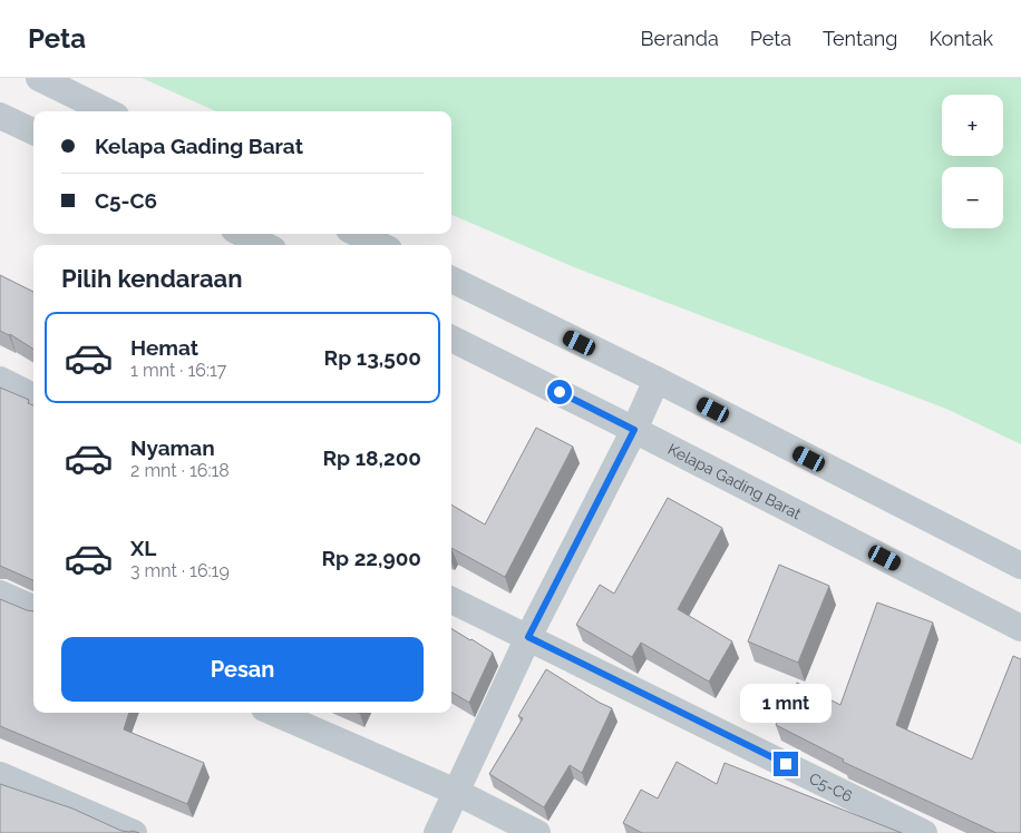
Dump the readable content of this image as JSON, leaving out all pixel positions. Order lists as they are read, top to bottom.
{
  "streets": {
    "street": ["Kelapa Gading Barat", "C5-C6"]
  },
  "page": {
    "header": "Peta",
    "nav": [
      "Beranda",
      "Peta",
      "Tentang",
      "Kontak"
    ],
    "map_buttons": ["+", "−"],
    "banner": ["Kelapa Gading Barat", "C5-C6"],
    "heading": "Pilih kendaraan",
    "list": [
      {
        "name": "Hemat",
        "note": "1 mnt · 16:17",
        "value": "Rp 13,500"
      },
      {
        "name": "Nyaman",
        "note": "2 mnt · 16:18",
        "value": "Rp 18,200"
      },
      {
        "name": "XL",
        "note": "3 mnt · 16:19",
        "value": "Rp 22,900"
      }
    ],
    "buttons": "Pesan",
    "bubble": "1 mnt"
  }
}
